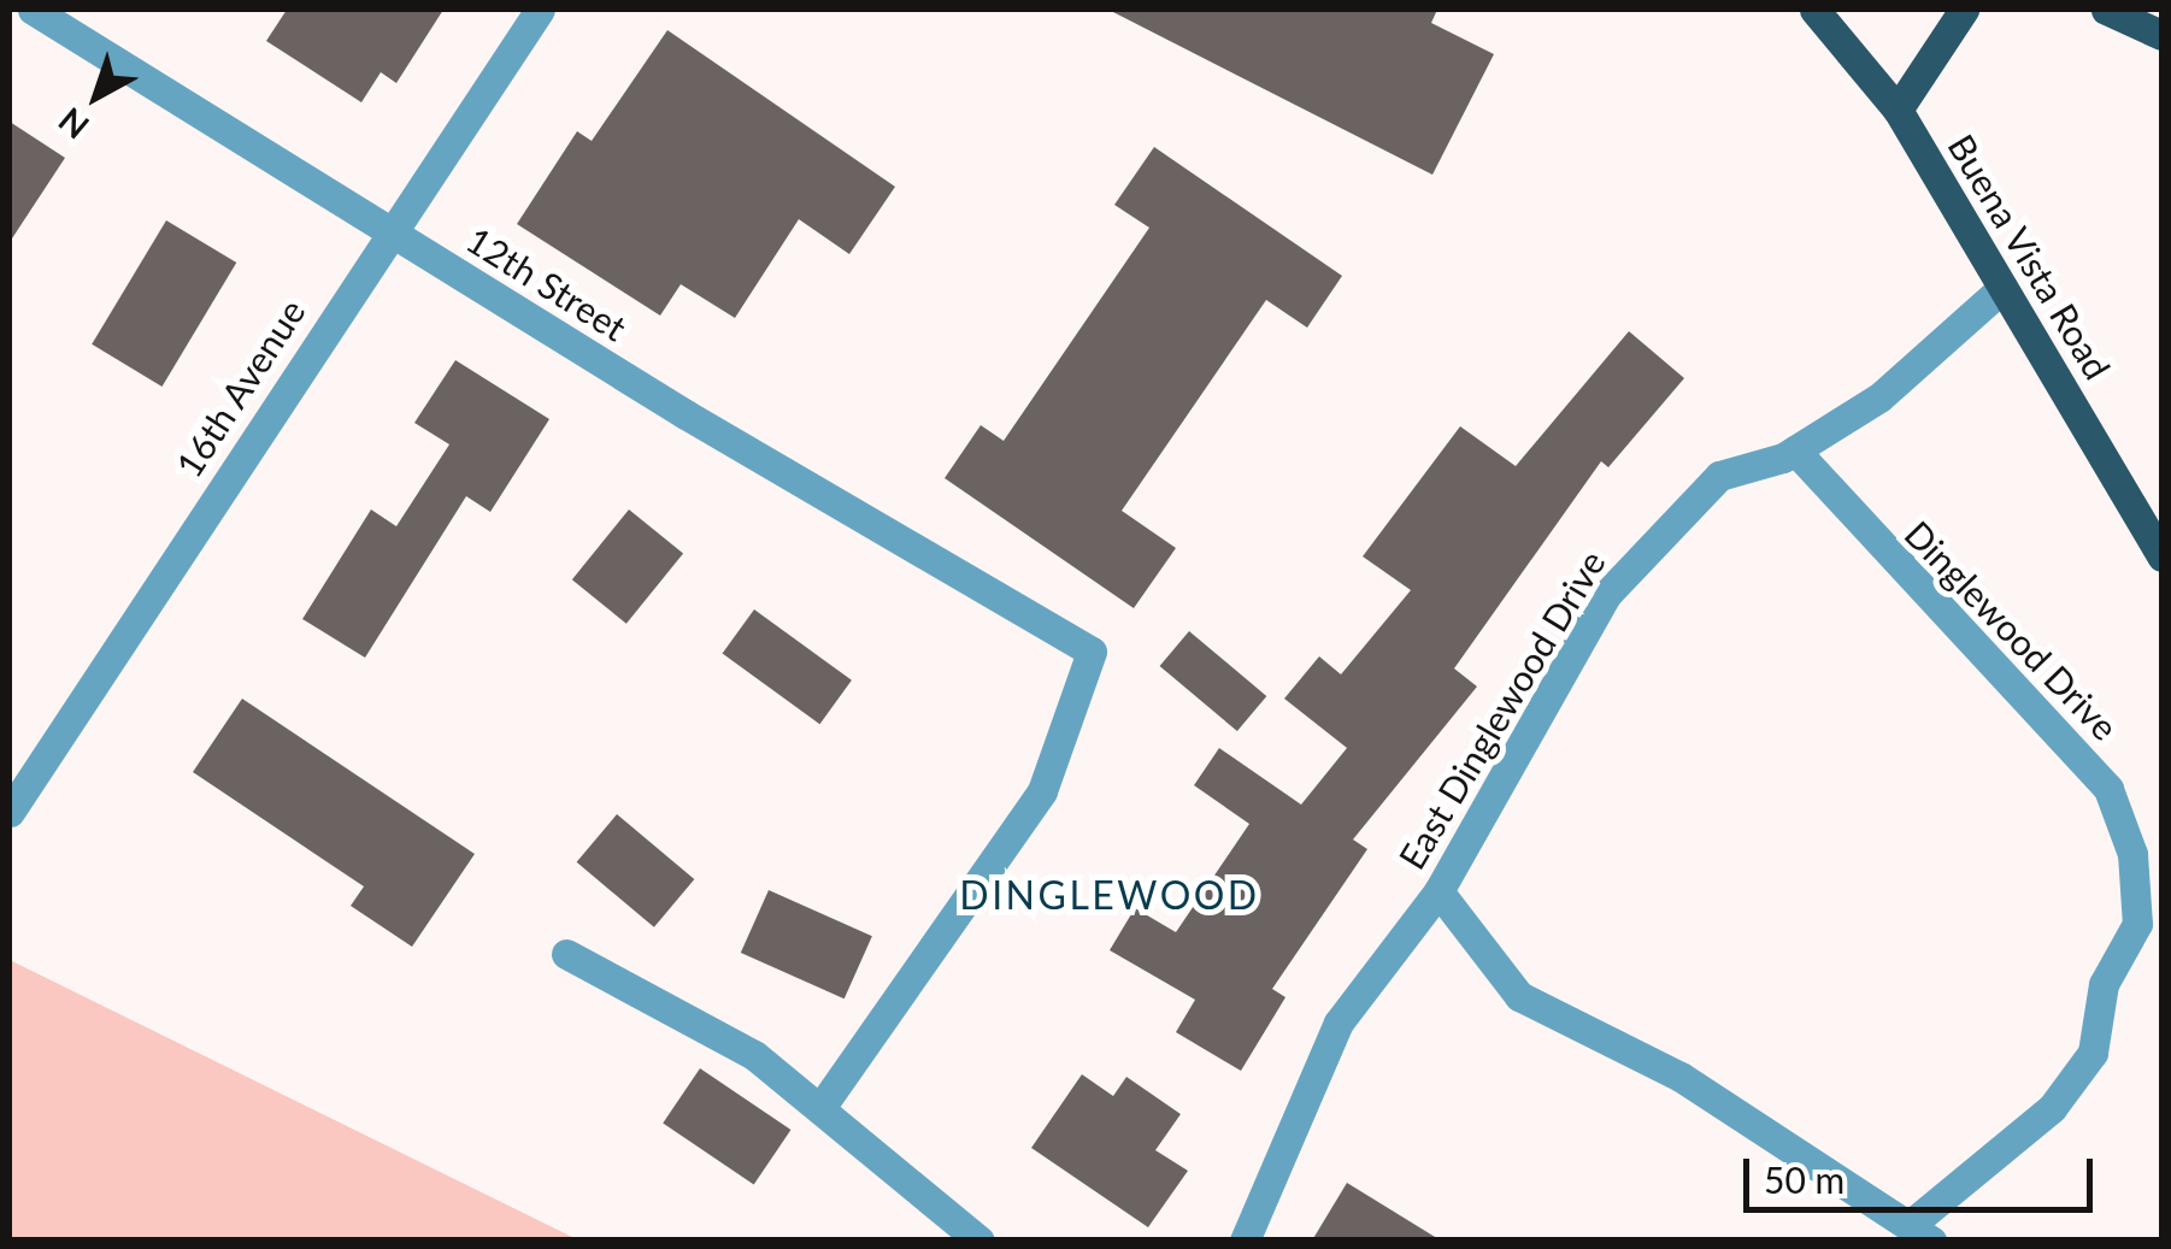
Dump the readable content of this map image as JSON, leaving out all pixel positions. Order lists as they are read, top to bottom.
{
  "streets": {
    "main road": ["Buena Vista Road"],
    "street": [
      "12th Street",
      "16th Avenue",
      "Dinglewood Drive",
      "East Dinglewood Drive"
    ]
  },
  "crossings": [
    ["Buena Vista Road", "East Dinglewood Drive"],
    ["12th Street", "16th Avenue"],
    ["Dinglewood Drive", "East Dinglewood Drive"]
  ],
  "districts": ["DINGLEWOOD"],
  "scale_bar": "50 m",
  "north": "bottom left"
}
